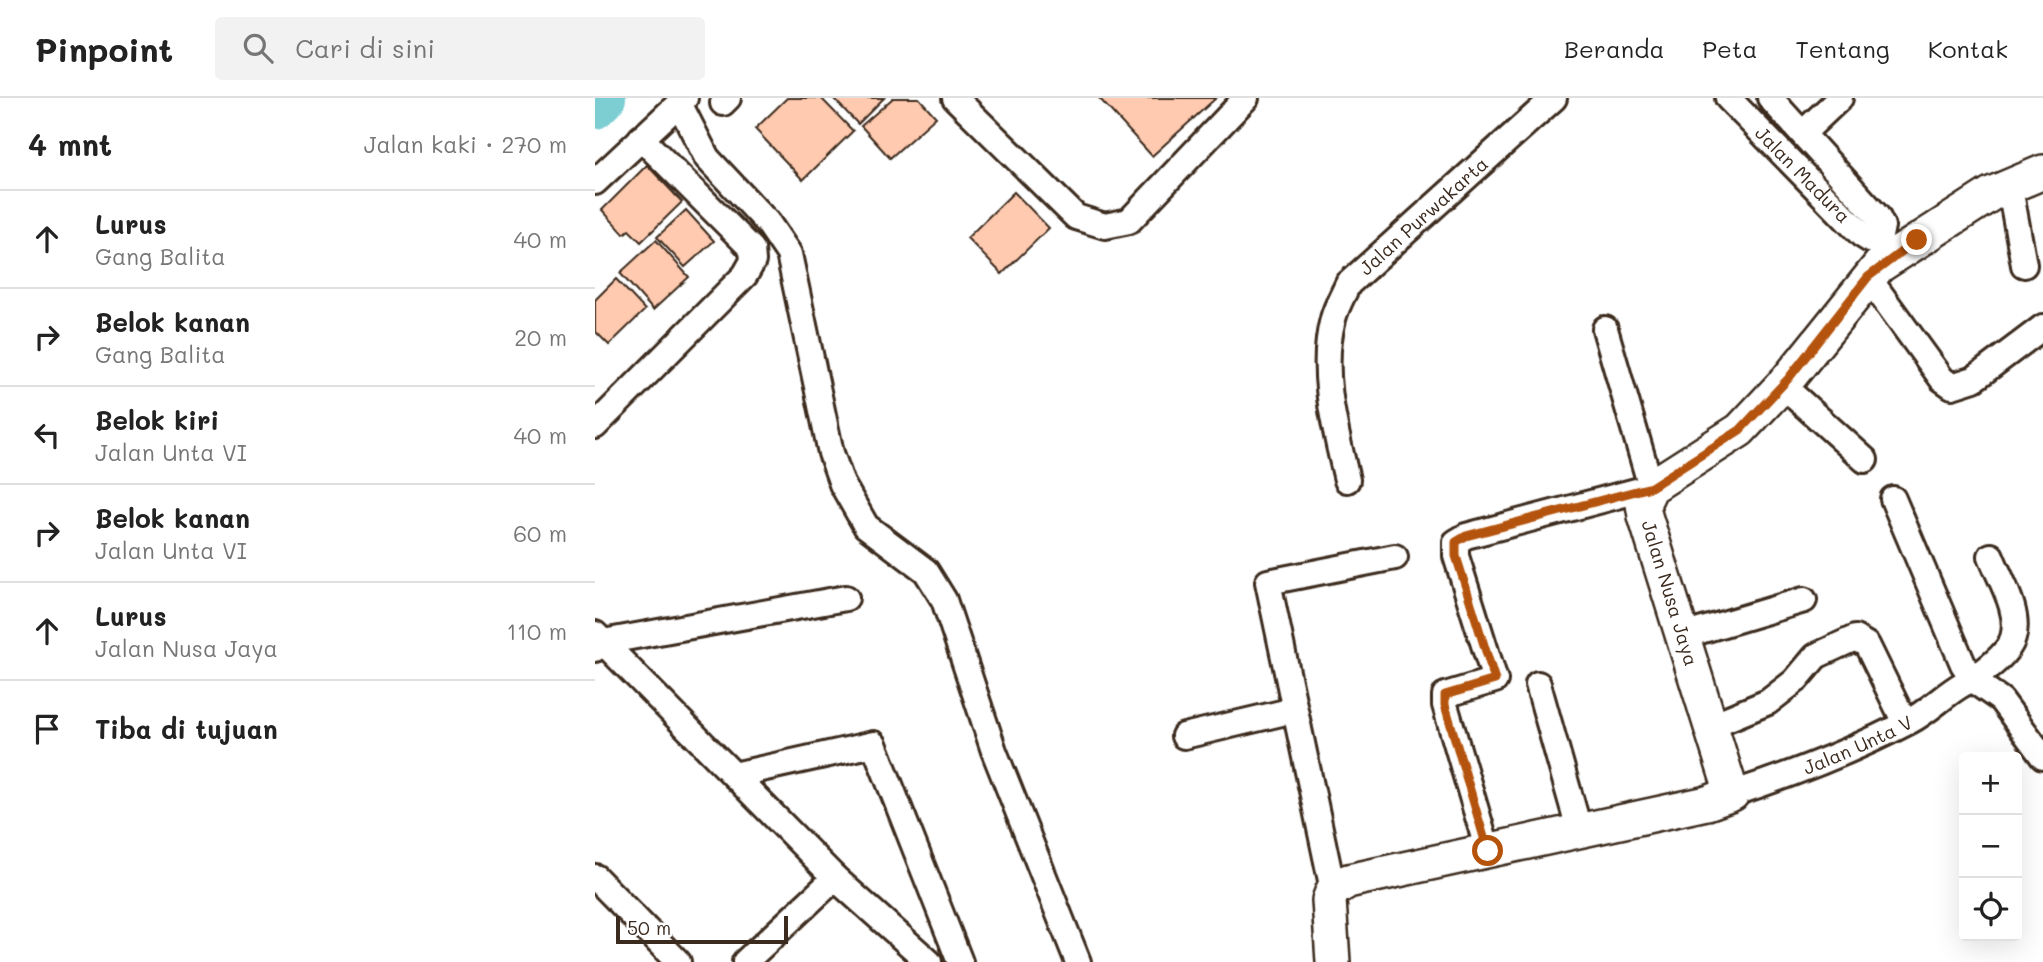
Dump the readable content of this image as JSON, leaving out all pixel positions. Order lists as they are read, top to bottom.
{
  "streets": {
    "street": [
      "Jalan Madura",
      "Jalan Purwakarta",
      "Jalan Nusa Jaya",
      "Jalan Unta V"
    ]
  },
  "crossings": [
    ["Jalan Nusa Jaya", "Jalan Unta V"]
  ],
  "scale_bar": "50 m",
  "page": {
    "header": "Pinpoint",
    "search": "Cari di sini",
    "nav": [
      "Beranda",
      "Peta",
      "Tentang",
      "Kontak"
    ],
    "heading": ["4 mnt", "Jalan kaki · 270 m"],
    "list": [
      ["Lurus", "Gang Balita", "40 m"],
      ["Belok kanan", "Gang Balita", "20 m"],
      ["Belok kiri", "Jalan Unta VI", "40 m"],
      ["Belok kanan", "Jalan Unta VI", "60 m"],
      ["Lurus", "Jalan Nusa Jaya", "110 m"],
      "Tiba di tujuan"
    ],
    "map_buttons": ["+", "−"],
    "scale": "50 m"
  }
}
